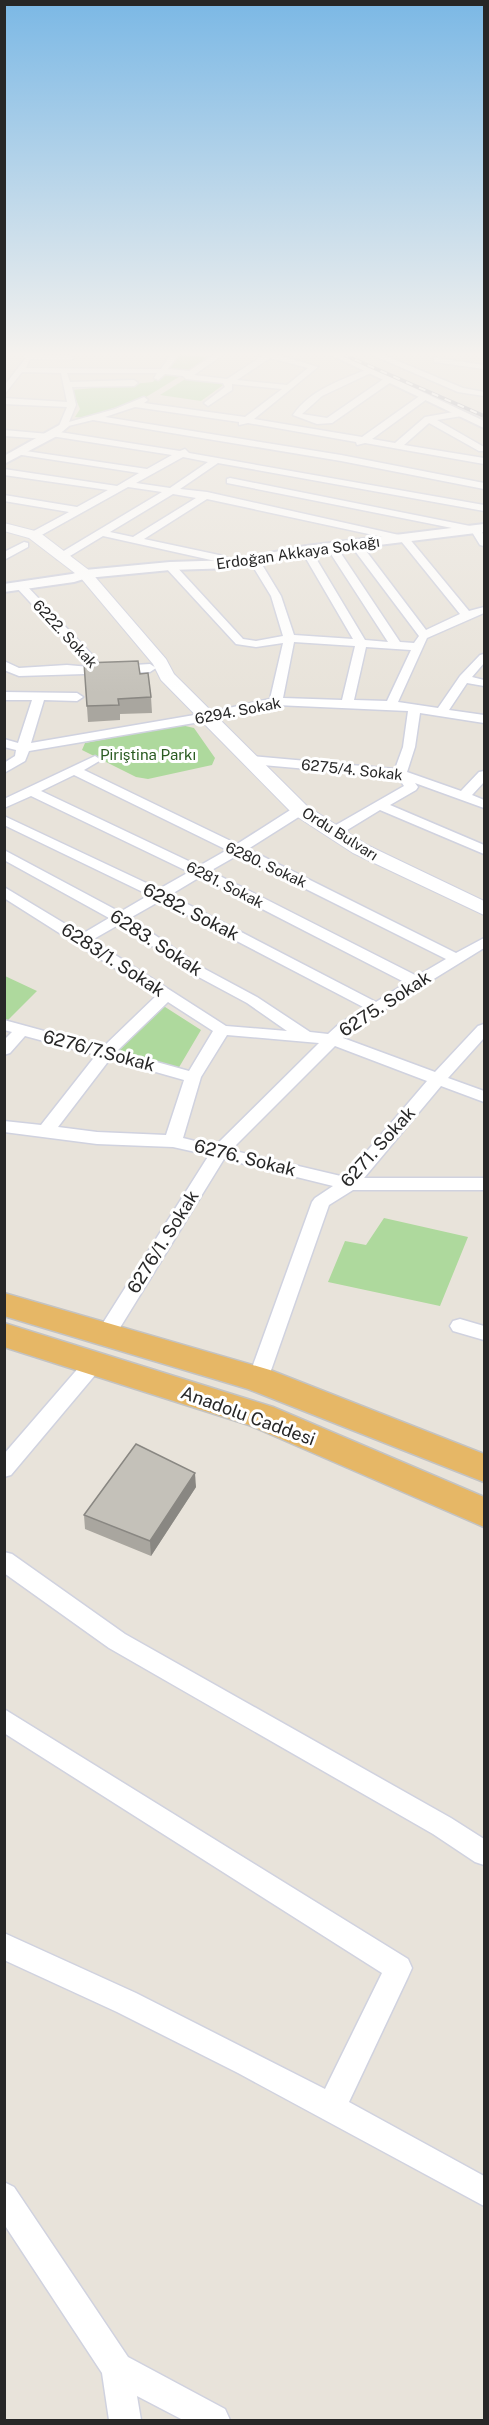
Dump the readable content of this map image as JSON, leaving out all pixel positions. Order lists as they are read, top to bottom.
{
  "streets": {
    "highway": ["Anadolu Caddesi"],
    "main road": ["Ordu Bulvarı"],
    "street": [
      "Erdoğan Akkaya Sokağı",
      "6222. Sokak",
      "6294. Sokak",
      "6275/4. Sokak",
      "6280. Sokak",
      "6281. Sokak",
      "6282. Sokak",
      "6283. Sokak",
      "6283/1. Sokak",
      "6275. Sokak",
      "6276/7.Sokak",
      "6271. Sokak",
      "6276. Sokak",
      "6276/1. Sokak"
    ]
  },
  "crossings": [
    ["Erdoğan Akkaya Sokağı", "6222. Sokak"],
    ["Erdoğan Akkaya Sokağı", "Ordu Bulvarı"],
    ["6222. Sokak", "Ordu Bulvarı"],
    ["6294. Sokak", "Ordu Bulvarı"],
    ["6275/4. Sokak", "Ordu Bulvarı"],
    ["6280. Sokak", "6275. Sokak"],
    ["6281. Sokak", "6275. Sokak"],
    ["6282. Sokak", "6275. Sokak"],
    ["6283. Sokak", "6275. Sokak"],
    ["6283/1. Sokak", "6275. Sokak"],
    ["6275. Sokak", "6276/1. Sokak"],
    ["6271. Sokak", "6276. Sokak"],
    ["6271. Sokak", "Anadolu Caddesi"],
    ["6276. Sokak", "6276/1. Sokak"],
    ["6276/1. Sokak", "Anadolu Caddesi"]
  ],
  "parks": ["Piriştina Parkı"]
}
